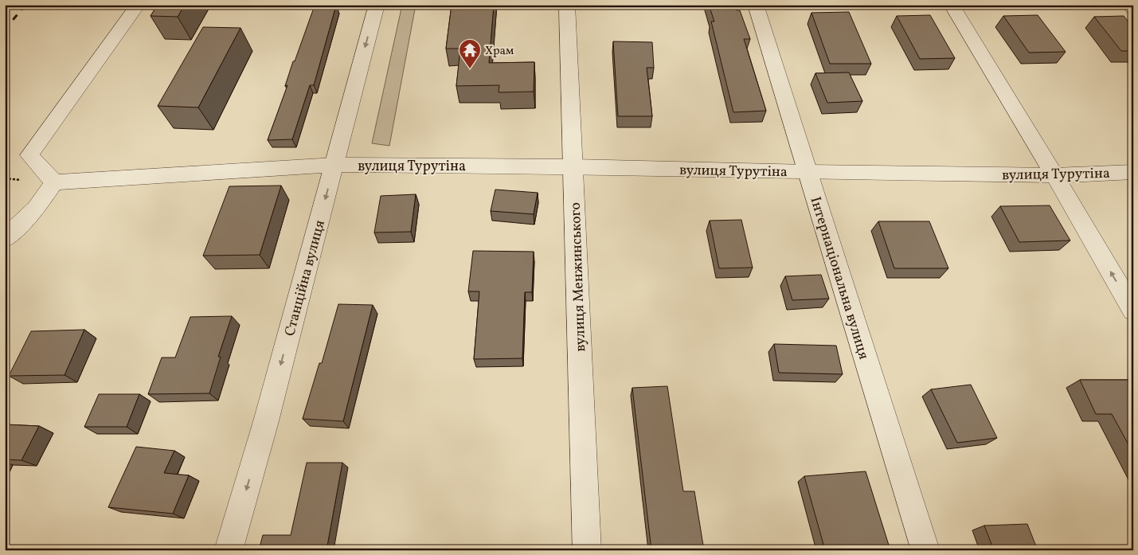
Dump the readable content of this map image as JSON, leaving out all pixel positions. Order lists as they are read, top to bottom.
{
  "streets": {
    "street": [
      "вулиця Турутіна",
      "вулиця Менжинського",
      "Станційна вулиця",
      "Інтернаціональна вулиця"
    ]
  },
  "crossings": [
    ["вулиця Турутіна", "вулиця Менжинського"],
    ["вулиця Турутіна", "Станційна вулиця"],
    ["вулиця Турутіна", "Інтернаціональна вулиця"]
  ],
  "one_way": ["Станційна вулиця"],
  "places": {
    "temple": ["Храм"]
  }
}
